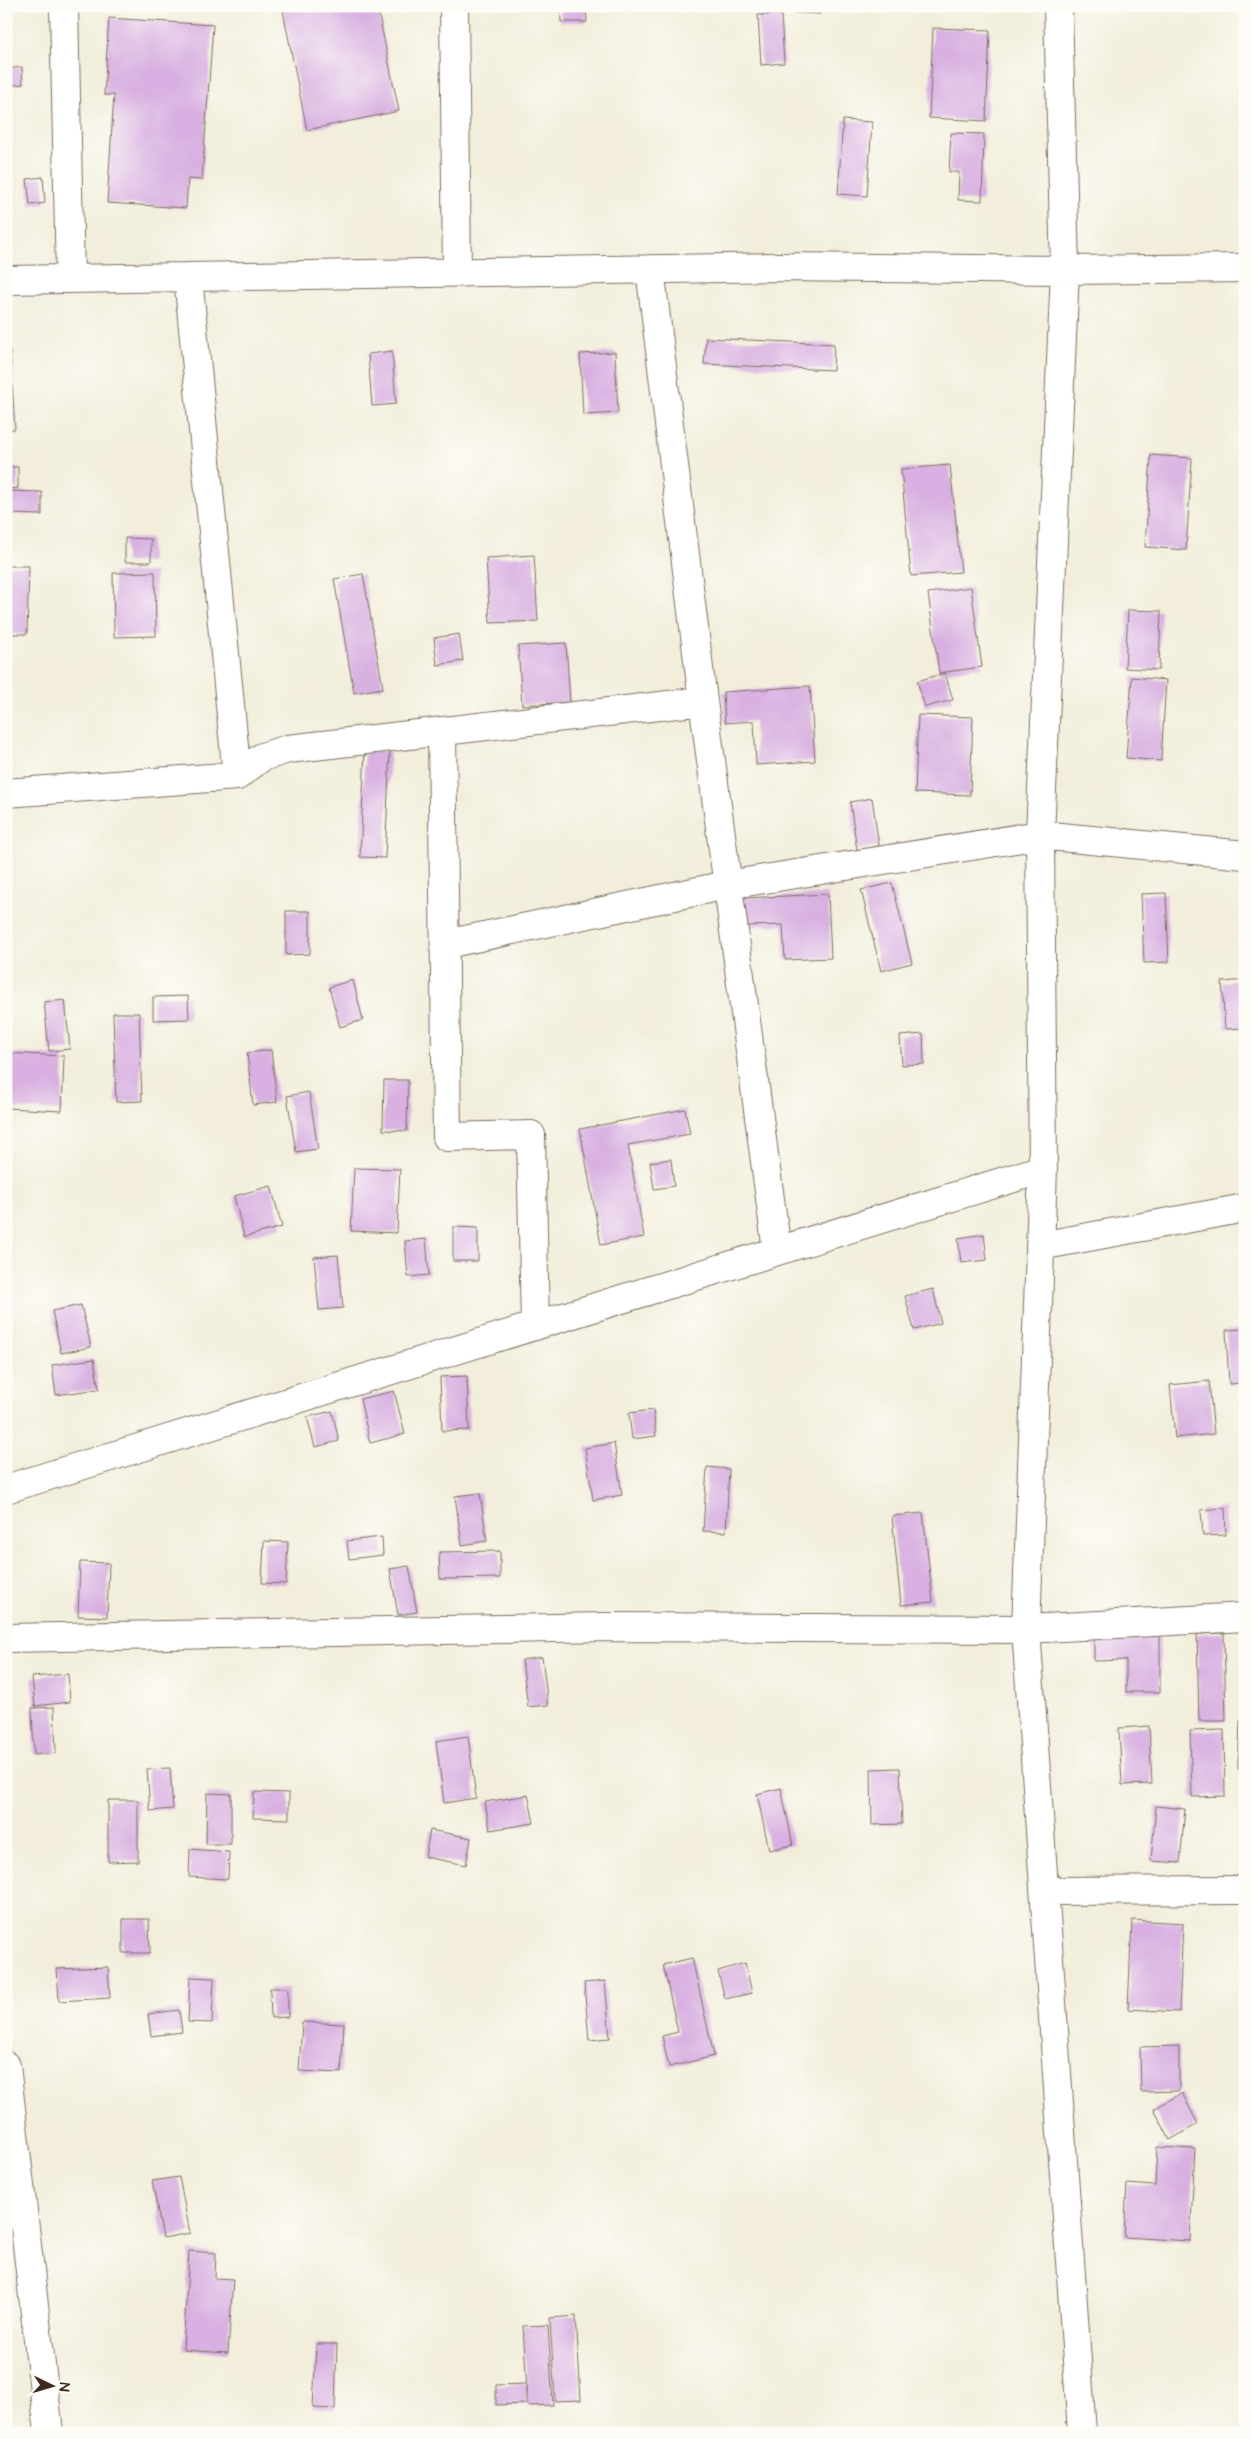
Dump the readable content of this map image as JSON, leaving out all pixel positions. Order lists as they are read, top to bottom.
{
  "north": "right"
}
